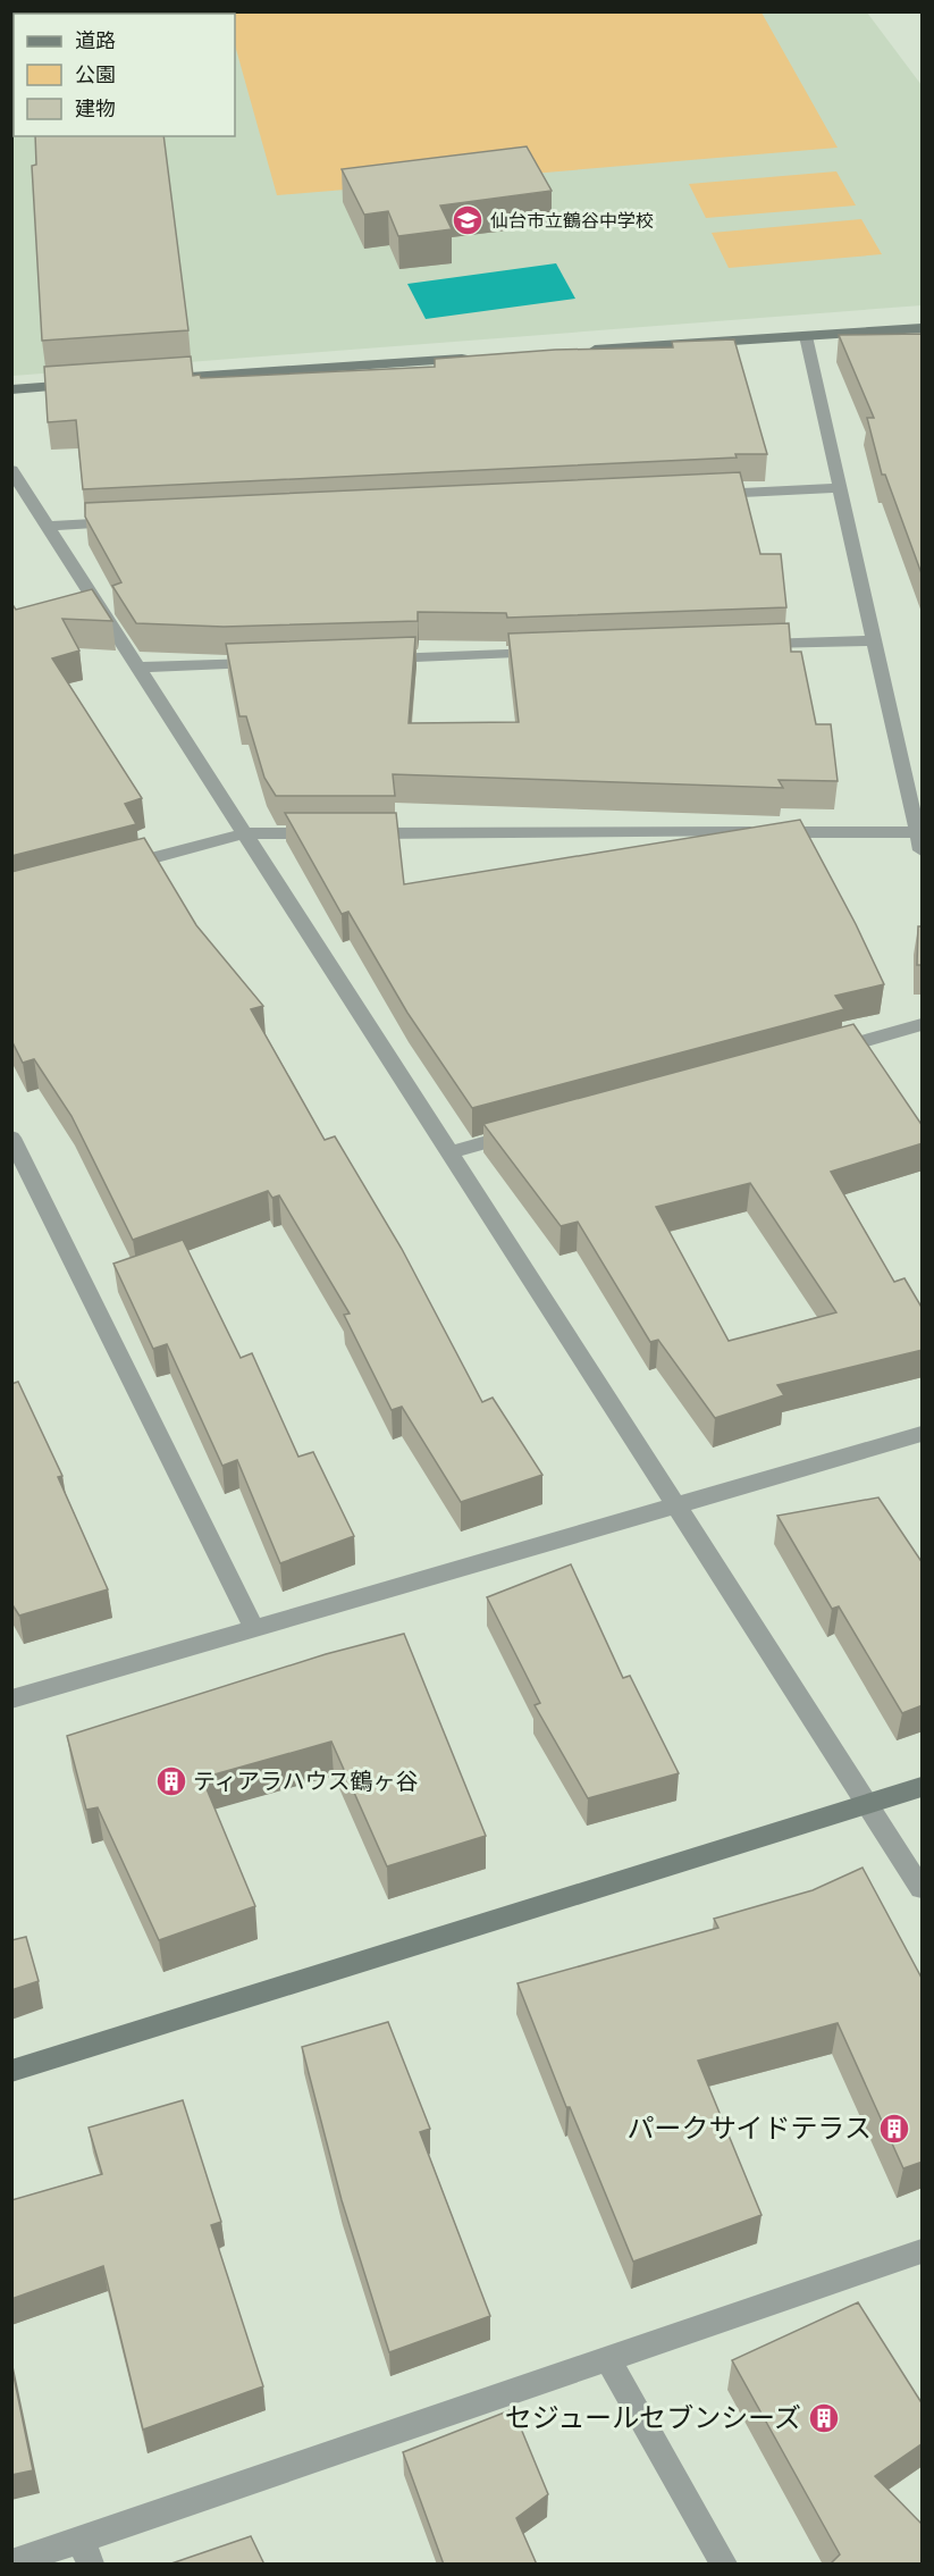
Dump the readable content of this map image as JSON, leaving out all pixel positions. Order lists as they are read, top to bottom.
{
  "places": {
    "school or university": ["仙台市立鶴谷中学校"],
    "building": ["ティアラハウス鶴ヶ谷", "パークサイドテラス", "セジュールセブンシーズ"]
  },
  "legend": ["道路", "公園", "建物"]
}
